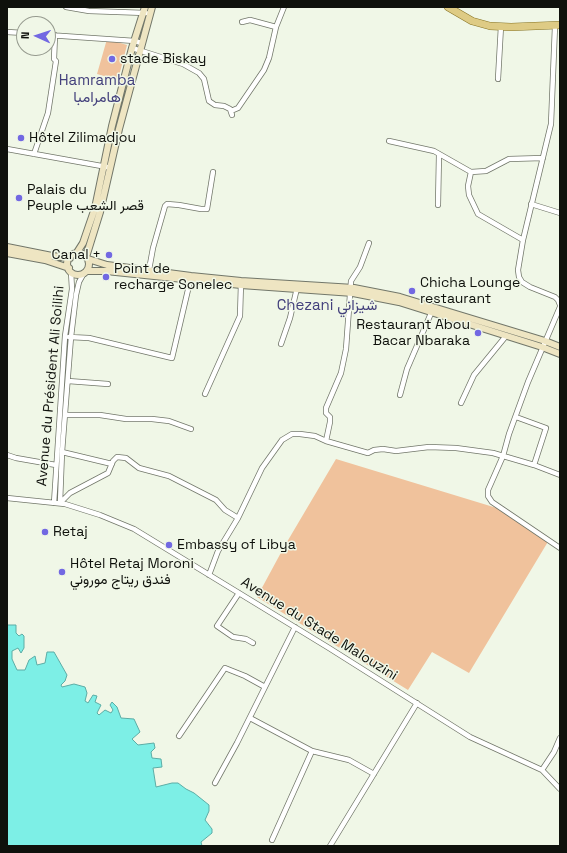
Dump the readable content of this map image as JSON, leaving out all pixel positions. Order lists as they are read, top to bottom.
{
  "streets": {
    "street": ["Avenue du Président Ali Soilihi", "Avenue du Stade Malouzini"]
  },
  "crossings": [
    ["Avenue du Président Ali Soilihi", "Avenue du Stade Malouzini"]
  ],
  "districts": ["Hamramba هامرامبا", "Chezani شيزاني"],
  "places": [
    "stade Biskay",
    "Hôtel Zilimadjou",
    "Palais du Peuple قصر الشعب",
    "Canal +",
    "Point de recharge Sonelec",
    "Chicha Lounge restaurant",
    "Restaurant Abou Bacar Nbaraka",
    "Retaj",
    "Embassy of Libya",
    "Hôtel Retaj Moroni فندق ريتاج موروني"
  ],
  "north": "left"
}
